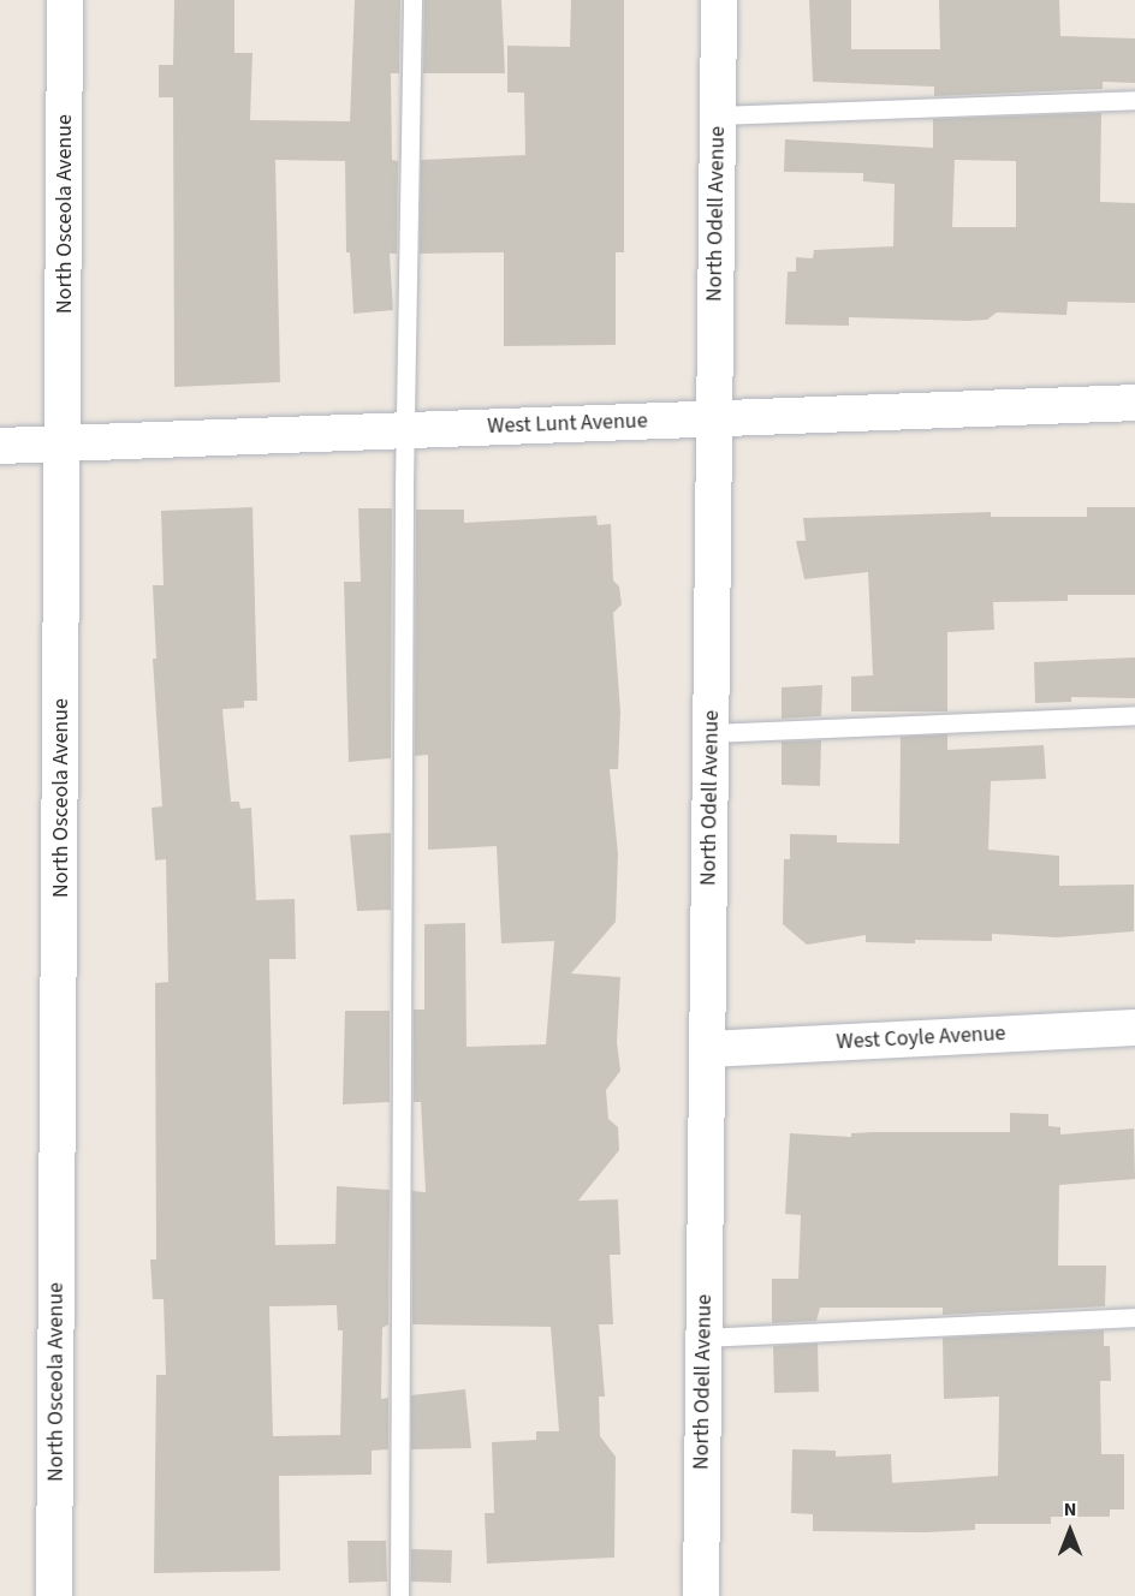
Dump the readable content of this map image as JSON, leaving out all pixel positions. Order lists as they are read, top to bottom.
{
  "streets": {
    "street": [
      "North Osceola Avenue",
      "North Odell Avenue",
      "West Lunt Avenue",
      "West Coyle Avenue"
    ]
  },
  "crossings": [
    ["North Osceola Avenue", "West Lunt Avenue"],
    ["North Odell Avenue", "West Lunt Avenue"],
    ["North Odell Avenue", "West Coyle Avenue"]
  ],
  "north": "top"
}
